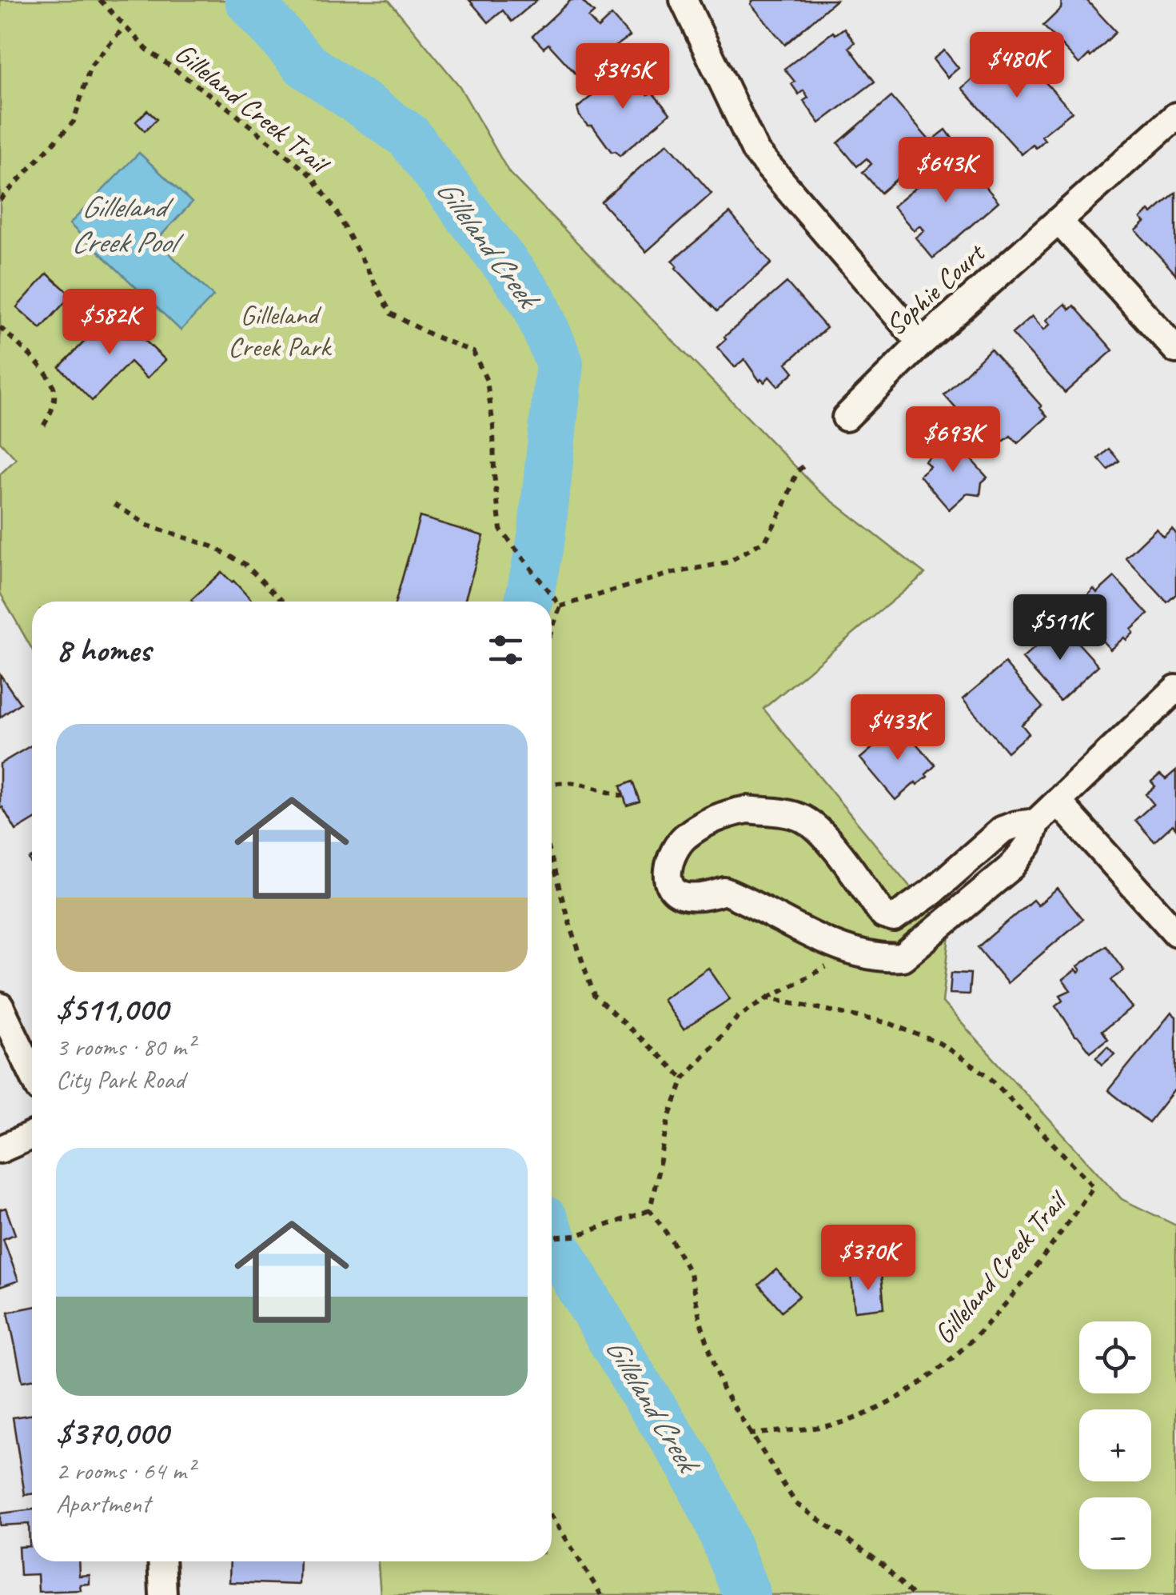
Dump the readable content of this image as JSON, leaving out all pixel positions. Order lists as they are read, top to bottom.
{
  "streets": {
    "street": ["Sophie Court"],
    "path": ["Gilleland Creek Trail"]
  },
  "water": ["Gilleland Creek Pool", "Gilleland Creek"],
  "parks": ["Gilleland Creek Park"],
  "page": {
    "price": [
      "$480K",
      "$345K",
      "$643K",
      "$582K",
      "$693K",
      "$511K",
      "$433K",
      "$370K"
    ],
    "heading": "8 homes",
    "list": [
      {
        "name": "$511,000",
        "note": "3 rooms · 80 m² · City Park Road"
      },
      {
        "name": "$370,000",
        "note": "2 rooms · 64 m² · Apartment"
      }
    ],
    "map_buttons": ["+", "−"]
  }
}
